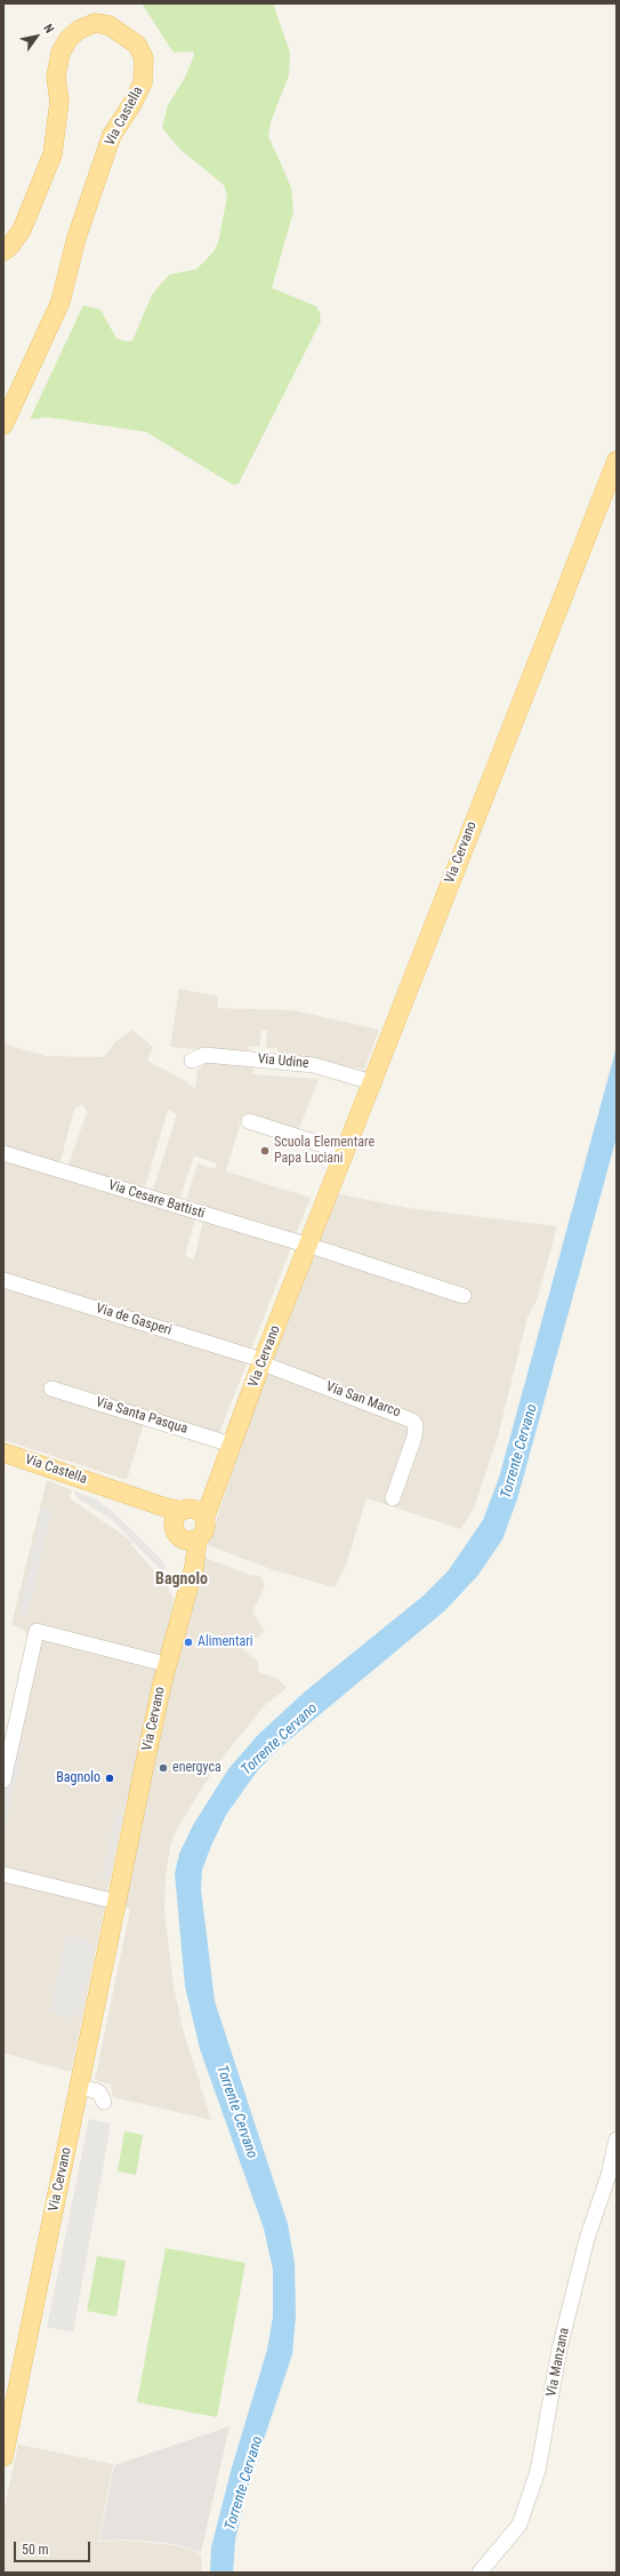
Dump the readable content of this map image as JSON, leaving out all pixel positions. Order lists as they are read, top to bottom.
{
  "streets": {
    "main road": ["Via Castella", "Via Cervano"],
    "street": [
      "Via Udine",
      "Via Cesare Battisti",
      "Via de Gasperi",
      "Via San Marco",
      "Via Santa Pasqua",
      "Via Manzana"
    ]
  },
  "crossings": [
    ["Via Cervano", "Via Udine"],
    ["Via Cervano", "Via Cesare Battisti"],
    ["Via Cervano", "Via de Gasperi"],
    ["Via Cervano", "Via San Marco"],
    ["Via Cervano", "Via Santa Pasqua"],
    ["Via de Gasperi", "Via San Marco"]
  ],
  "districts": ["Bagnolo"],
  "water": ["Torrente Cervano"],
  "places": [
    "Scuola Elementare Papa Luciani",
    "Alimentari",
    "energyca",
    "Bagnolo"
  ],
  "scale_bar": "50 m",
  "north": "top right"
}
